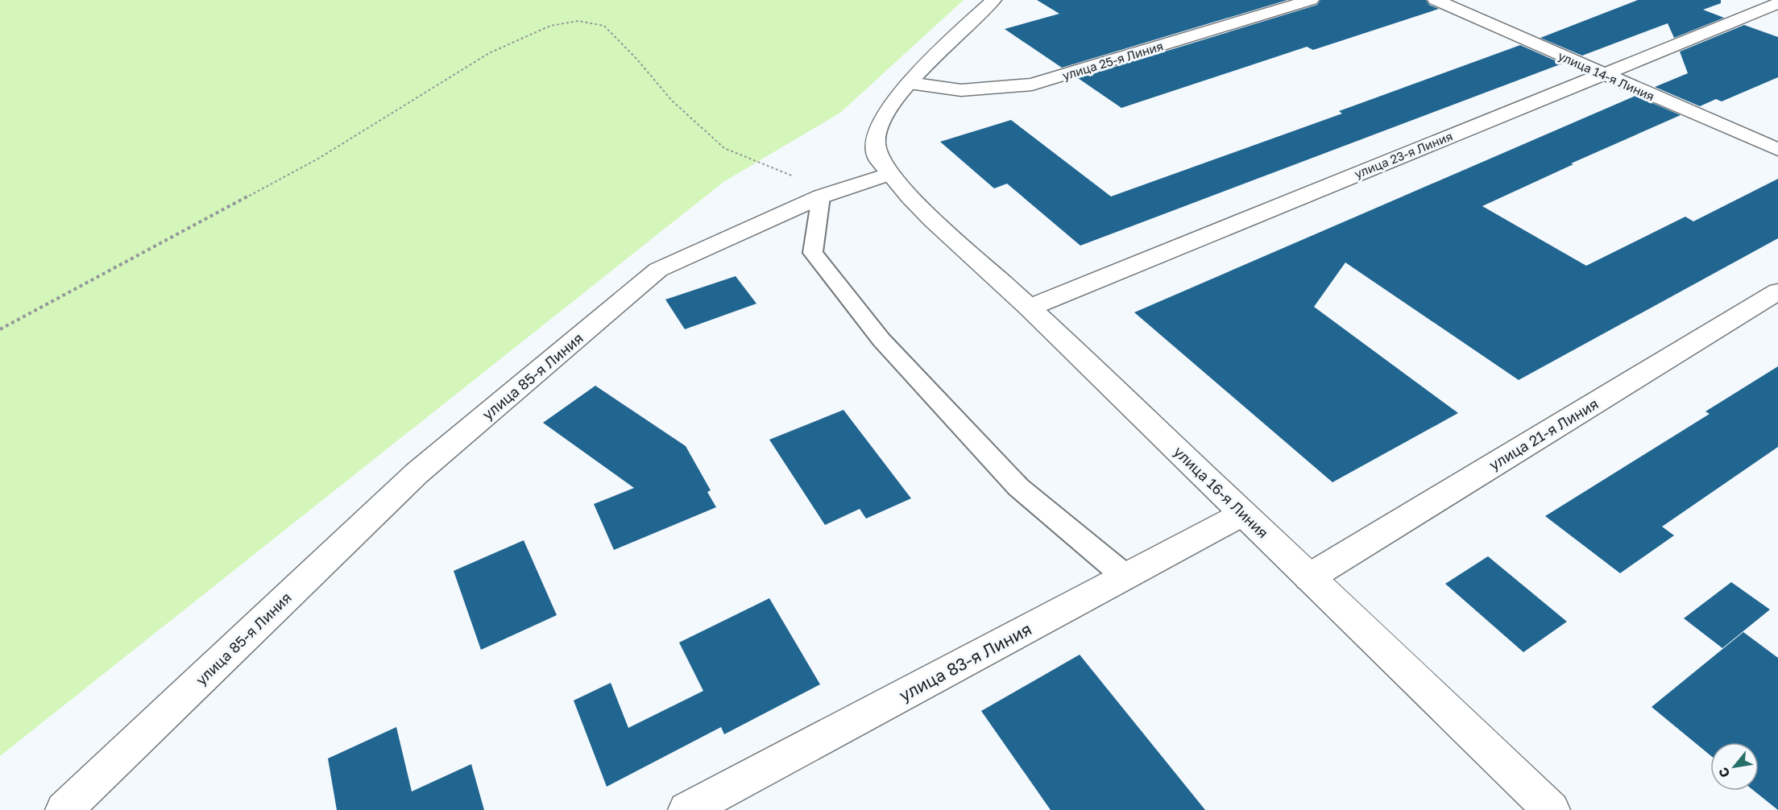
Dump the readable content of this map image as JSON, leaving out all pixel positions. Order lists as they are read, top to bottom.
{
  "streets": {
    "street": [
      "улица 25-я Линия",
      "улица 14-я Линия",
      "улица 23-я Линия",
      "улица 85-я Линия",
      "улица 21-я Линия",
      "улица 16-я Линия",
      "улица 83-я Линия"
    ]
  },
  "crossings": [
    ["улица 14-я Линия", "улица 23-я Линия"],
    ["улица 23-я Линия", "улица 16-я Линия"],
    ["улица 85-я Линия", "улица 16-я Линия"],
    ["улица 21-я Линия", "улица 16-я Линия"],
    ["улица 16-я Линия", "улица 83-я Линия"]
  ],
  "north": "bottom left"
}
